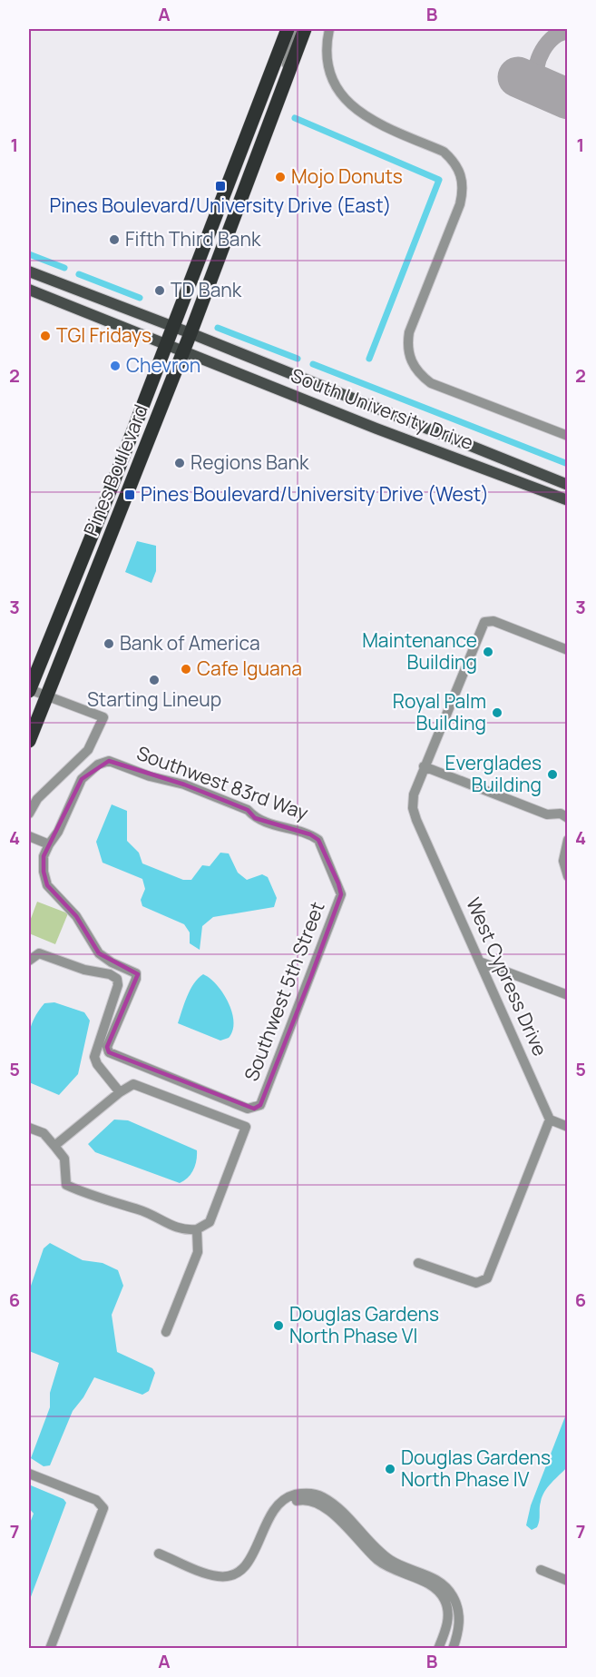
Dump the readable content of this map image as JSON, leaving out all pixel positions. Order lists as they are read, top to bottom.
{
  "streets": {
    "highway": ["Pines Boulevard"],
    "main road": ["South University Drive"],
    "street": ["Southwest 83rd Way", "West Cypress Drive", "Southwest 5th Street"]
  },
  "crossings": [
    ["South University Drive", "Pines Boulevard"],
    ["Southwest 83rd Way", "Southwest 5th Street"]
  ],
  "places": {
    "other": [
      "Mojo Donuts",
      "Fifth Third Bank",
      "TD Bank",
      "TGI Fridays",
      "Chevron",
      "Regions Bank",
      "Bank of America",
      "Maintenance Building",
      "Cafe Iguana",
      "Starting Lineup",
      "Royal Palm Building",
      "Everglades Building",
      "Douglas Gardens North Phase VI",
      "Douglas Gardens North Phase IV"
    ],
    "transit": ["Pines Boulevard/University Drive (East)", "Pines Boulevard/University Drive (West)"]
  },
  "grid": {
    "columns": ["A", "B"],
    "rows": [
      "1",
      "2",
      "3",
      "4",
      "5",
      "6",
      "7"
    ]
  }
}
